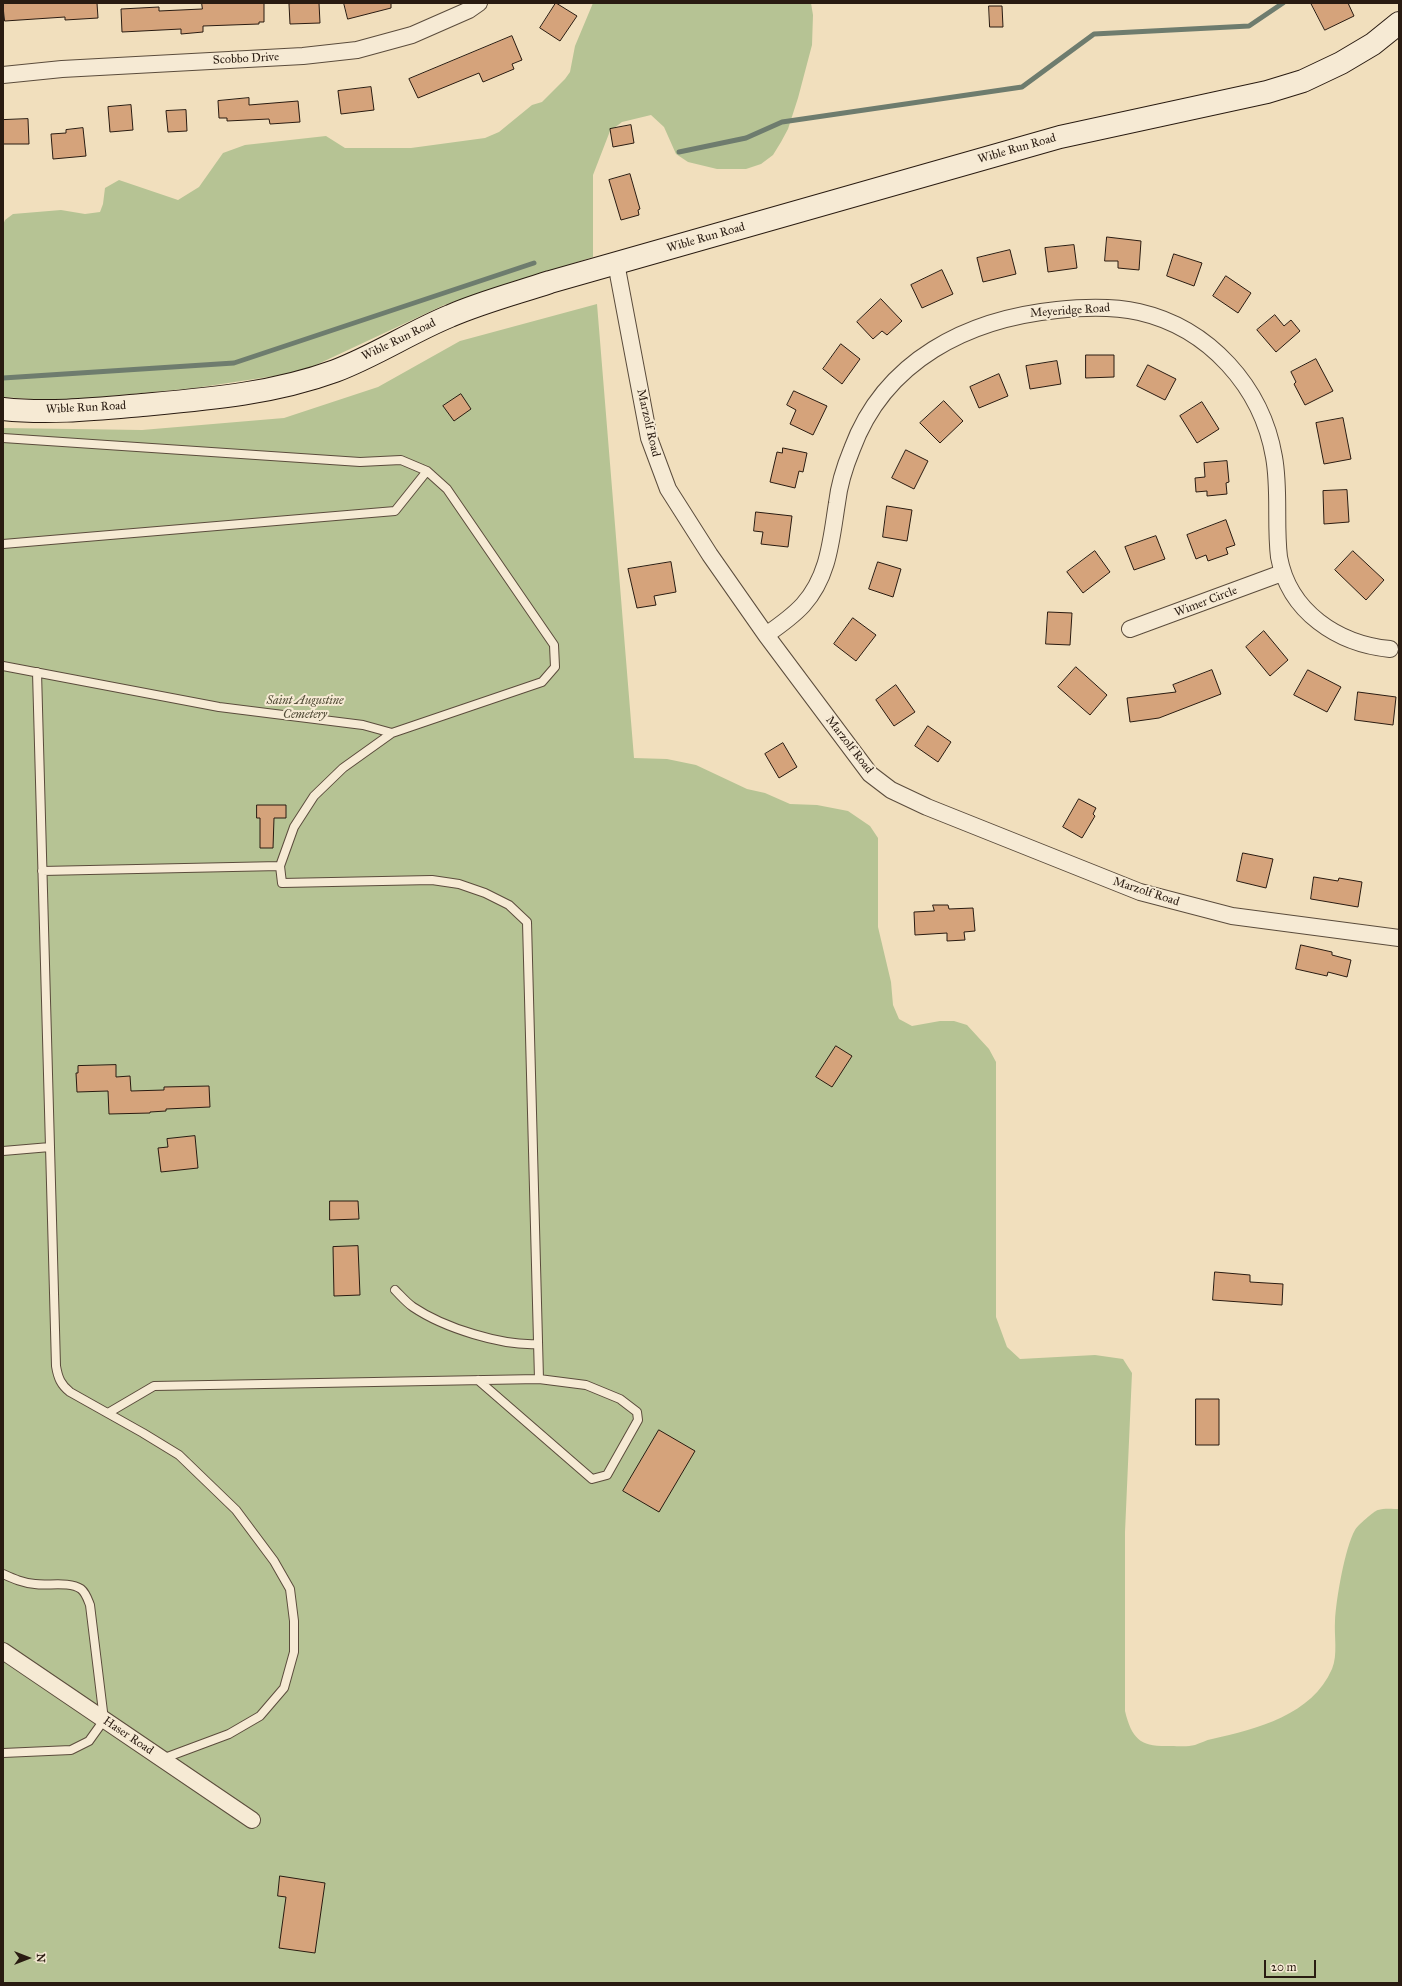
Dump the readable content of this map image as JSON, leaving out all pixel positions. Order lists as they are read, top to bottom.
{
  "streets": {
    "street": [
      "Scobbo Drive",
      "Wible Run Road",
      "Meyeridge Road",
      "Marzolf Road",
      "Wimer Circle",
      "Haser Road"
    ]
  },
  "crossings": [
    ["Wible Run Road", "Marzolf Road"],
    ["Meyeridge Road", "Marzolf Road"],
    ["Meyeridge Road", "Wimer Circle"]
  ],
  "parks": ["Saint Augustine Cemetery"],
  "scale_bar": "20 m",
  "north": "right"
}
